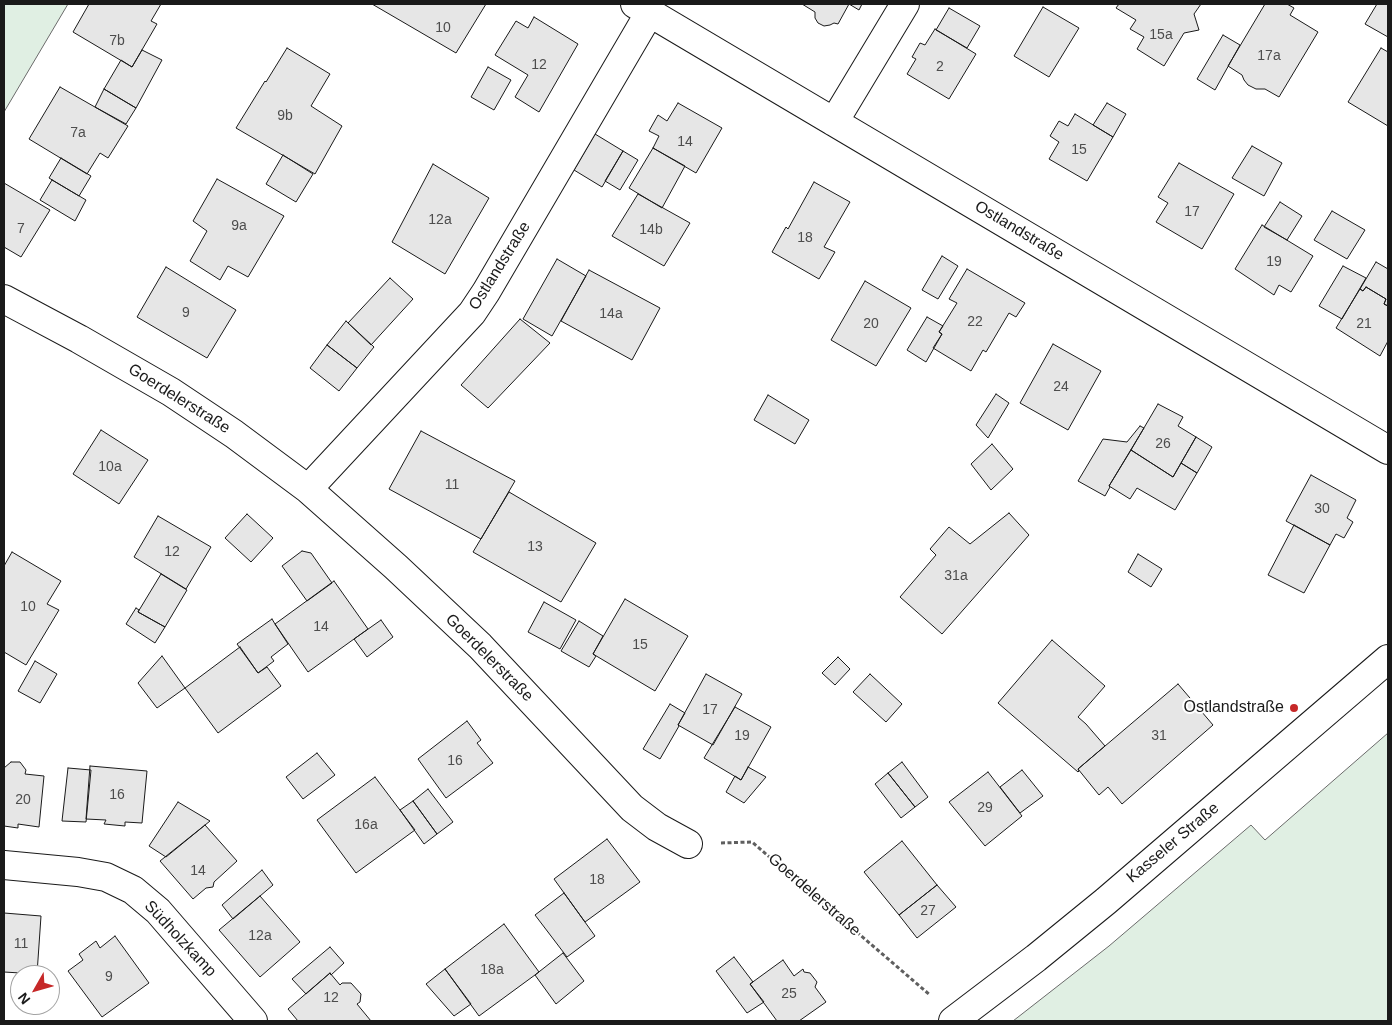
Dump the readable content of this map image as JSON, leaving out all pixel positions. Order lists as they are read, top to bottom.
{
  "streets": {
    "street": [
      "Ostlandstraße",
      "Goerdelerstraße",
      "Kasseler Straße",
      "Südholzkamp"
    ]
  },
  "crossings": [
    ["Ostlandstraße", "Goerdelerstraße"]
  ],
  "places": ["Ostlandstraße"],
  "house_numbers": [
    "10",
    "15a",
    "7b",
    "17a",
    "12",
    "2",
    "9b",
    "7a",
    "14",
    "15",
    "17",
    "12a",
    "9a",
    "7",
    "14b",
    "18",
    "19",
    "9",
    "14a",
    "22",
    "20",
    "21",
    "24",
    "26",
    "10a",
    "11",
    "30",
    "13",
    "12",
    "31a",
    "10",
    "14",
    "15",
    "17",
    "19",
    "31",
    "16",
    "16",
    "20",
    "29",
    "16a",
    "14",
    "18",
    "27",
    "12a",
    "11",
    "18a",
    "9",
    "25",
    "12"
  ],
  "north": "bottom left"
}
